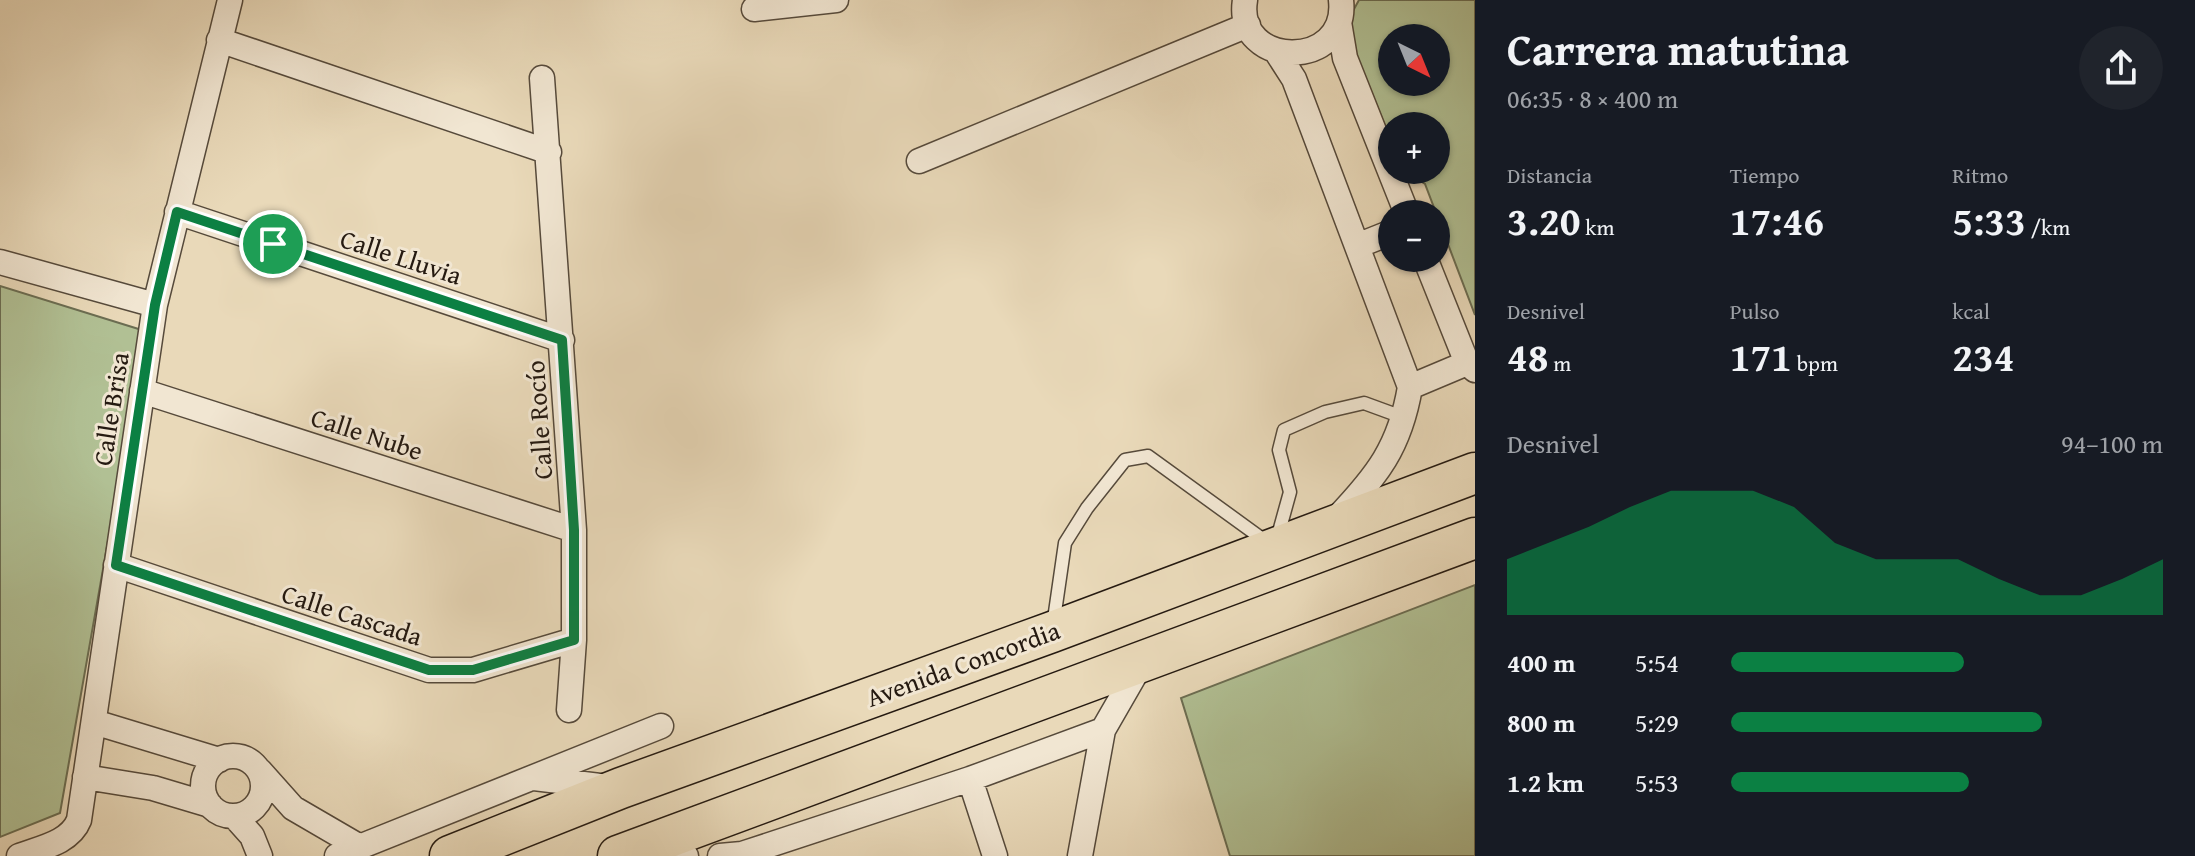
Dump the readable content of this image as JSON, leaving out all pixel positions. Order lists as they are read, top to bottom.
{
  "streets": {
    "main road": ["Avenida Concordia"],
    "street": [
      "Calle Lluvia",
      "Calle Brisa",
      "Calle Rocío",
      "Calle Nube",
      "Calle Cascada"
    ]
  },
  "crossings": [
    ["Calle Lluvia", "Calle Brisa"],
    ["Calle Lluvia", "Calle Rocío"],
    ["Calle Brisa", "Calle Nube"],
    ["Calle Brisa", "Calle Cascada"],
    ["Calle Rocío", "Calle Nube"],
    ["Calle Rocío", "Calle Cascada"]
  ],
  "north": "bottom right",
  "page": {
    "heading": ["Carrera matutina", "06:35 · 8 × 400 m"],
    "map_buttons": ["+", "−"],
    "stats": [
      ["Distancia", "3.20 km"],
      ["Tiempo", "17:46"],
      ["Ritmo", "5:33 /km"],
      ["Desnivel", "48 m"],
      ["Pulso", "171 bpm"],
      ["kcal", "234"]
    ],
    "chart": ["Desnivel", "94–100 m"],
    "list": [
      {
        "name": "400 m",
        "note": "5:54"
      },
      {
        "name": "800 m",
        "note": "5:29"
      },
      {
        "name": "1.2 km",
        "note": "5:53"
      }
    ]
  }
}
